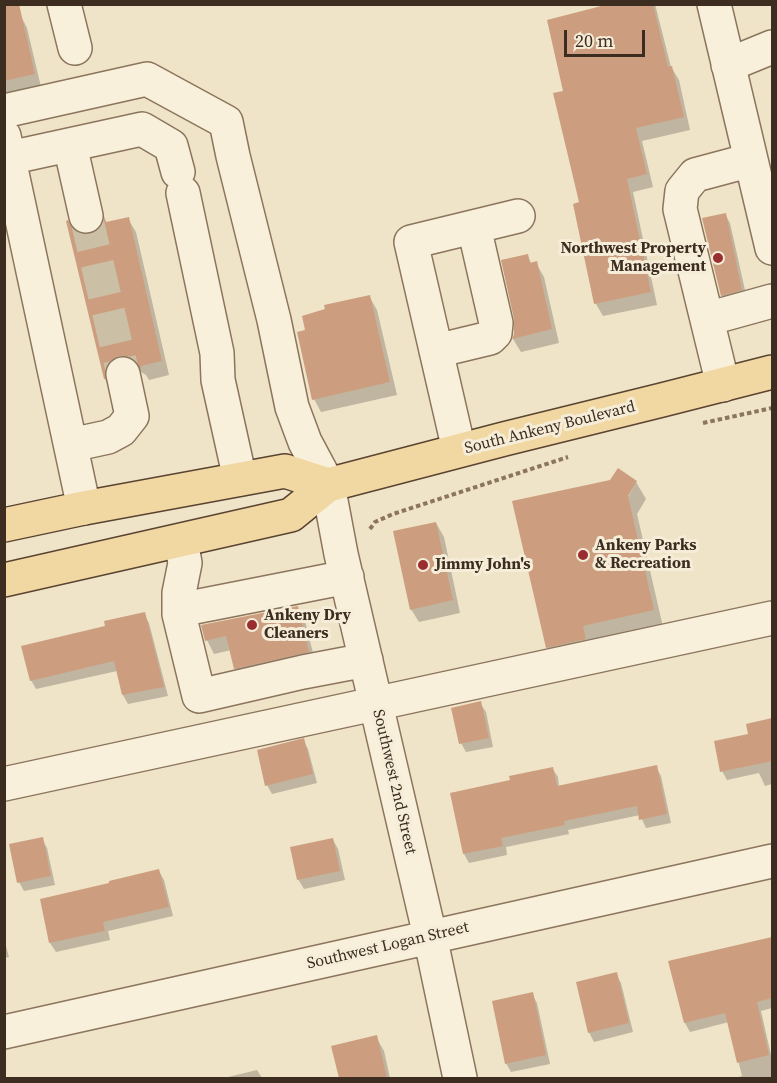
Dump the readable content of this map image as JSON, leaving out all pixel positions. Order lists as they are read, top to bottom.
{
  "streets": {
    "main road": ["South Ankeny Boulevard"],
    "street": ["Southwest 2nd Street", "Southwest Logan Street"]
  },
  "crossings": [
    ["South Ankeny Boulevard", "Southwest 2nd Street"],
    ["Southwest 2nd Street", "Southwest Logan Street"]
  ],
  "places": [
    "Northwest Property Management",
    "Ankeny Parks & Recreation",
    "Jimmy John's",
    "Ankeny Dry Cleaners"
  ],
  "scale_bar": "20 m"
}
